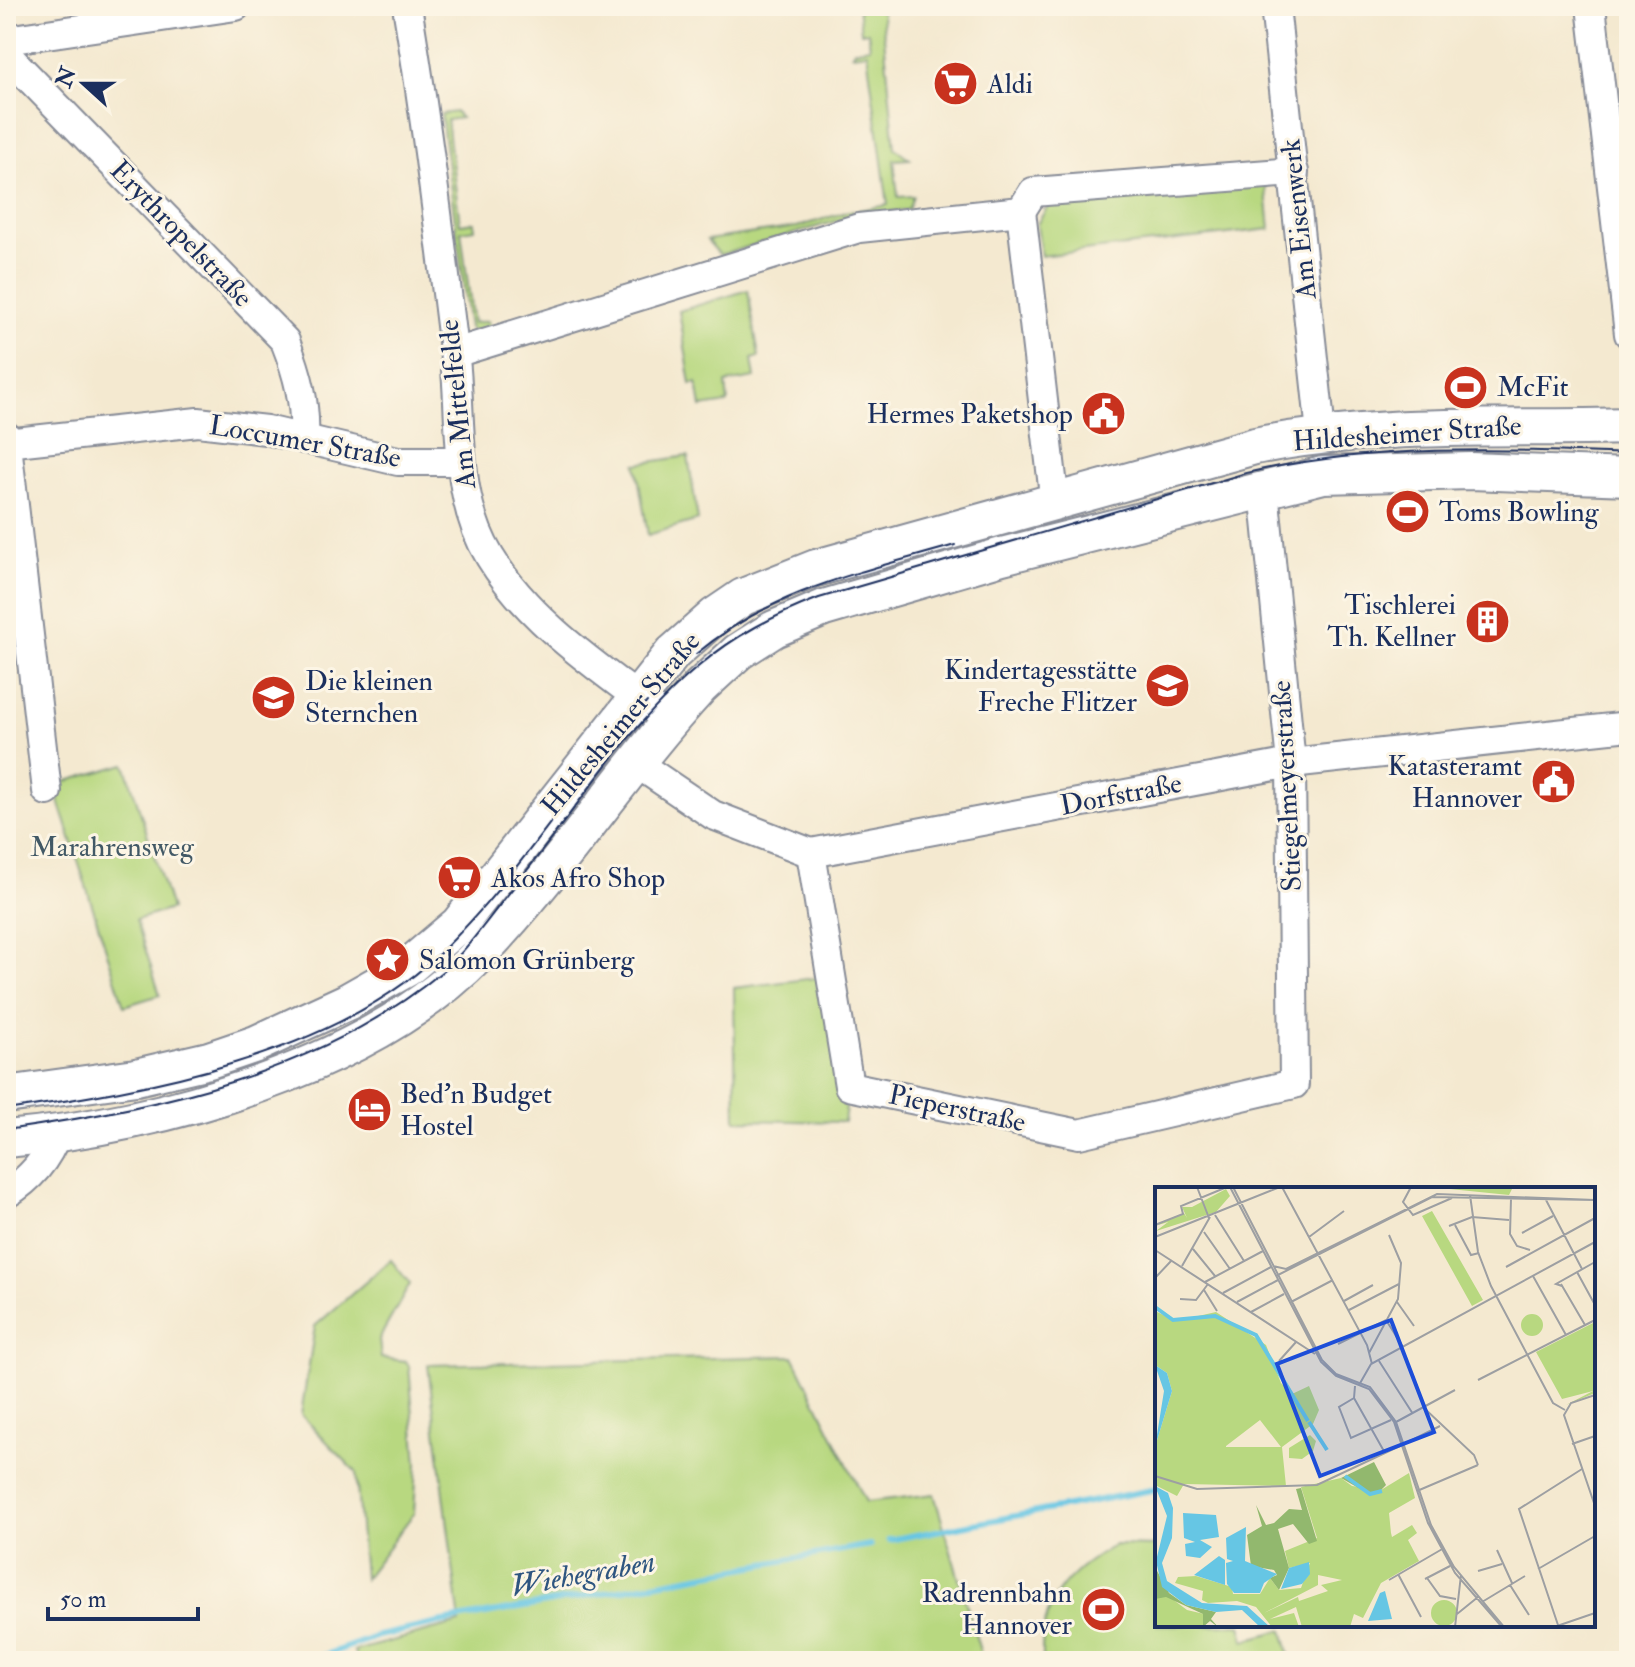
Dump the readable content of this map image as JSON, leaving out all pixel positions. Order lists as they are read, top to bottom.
{
  "streets": {
    "main road": ["Hildesheimer Straße"],
    "street": [
      "Am Eisenwerk",
      "Erythropelstraße",
      "Am Mittelfelde",
      "Loccumer Straße",
      "Stiegelmeyerstraße",
      "Dorfstraße",
      "Pieperstraße"
    ]
  },
  "crossings": [
    ["Am Eisenwerk", "Hildesheimer Straße"],
    ["Erythropelstraße", "Loccumer Straße"],
    ["Am Mittelfelde", "Hildesheimer Straße"],
    ["Am Mittelfelde", "Loccumer Straße"],
    ["Hildesheimer Straße", "Stiegelmeyerstraße"],
    ["Stiegelmeyerstraße", "Dorfstraße"],
    ["Stiegelmeyerstraße", "Pieperstraße"],
    ["Dorfstraße", "Pieperstraße"]
  ],
  "water": ["Wiehegraben"],
  "parks": ["Marahrensweg"],
  "places": {
    "supermarket": ["Aldi", "Akos Afro Shop"],
    "sports": ["McFit", "Toms Bowling", "Radrennbahn Hannover"],
    "public building": ["Hermes Paketshop", "Katasteramt Hannover"],
    "building": ["Tischlerei Th. Kellner"],
    "school or university": ["Kindertagesstätte Freche Flitzer", "Die kleinen Sternchen"],
    "place": ["Salomon Grünberg"],
    "hotel": ["Bed'n Budget Hostel"]
  },
  "scale_bar": "50 m",
  "north": "left"
}
